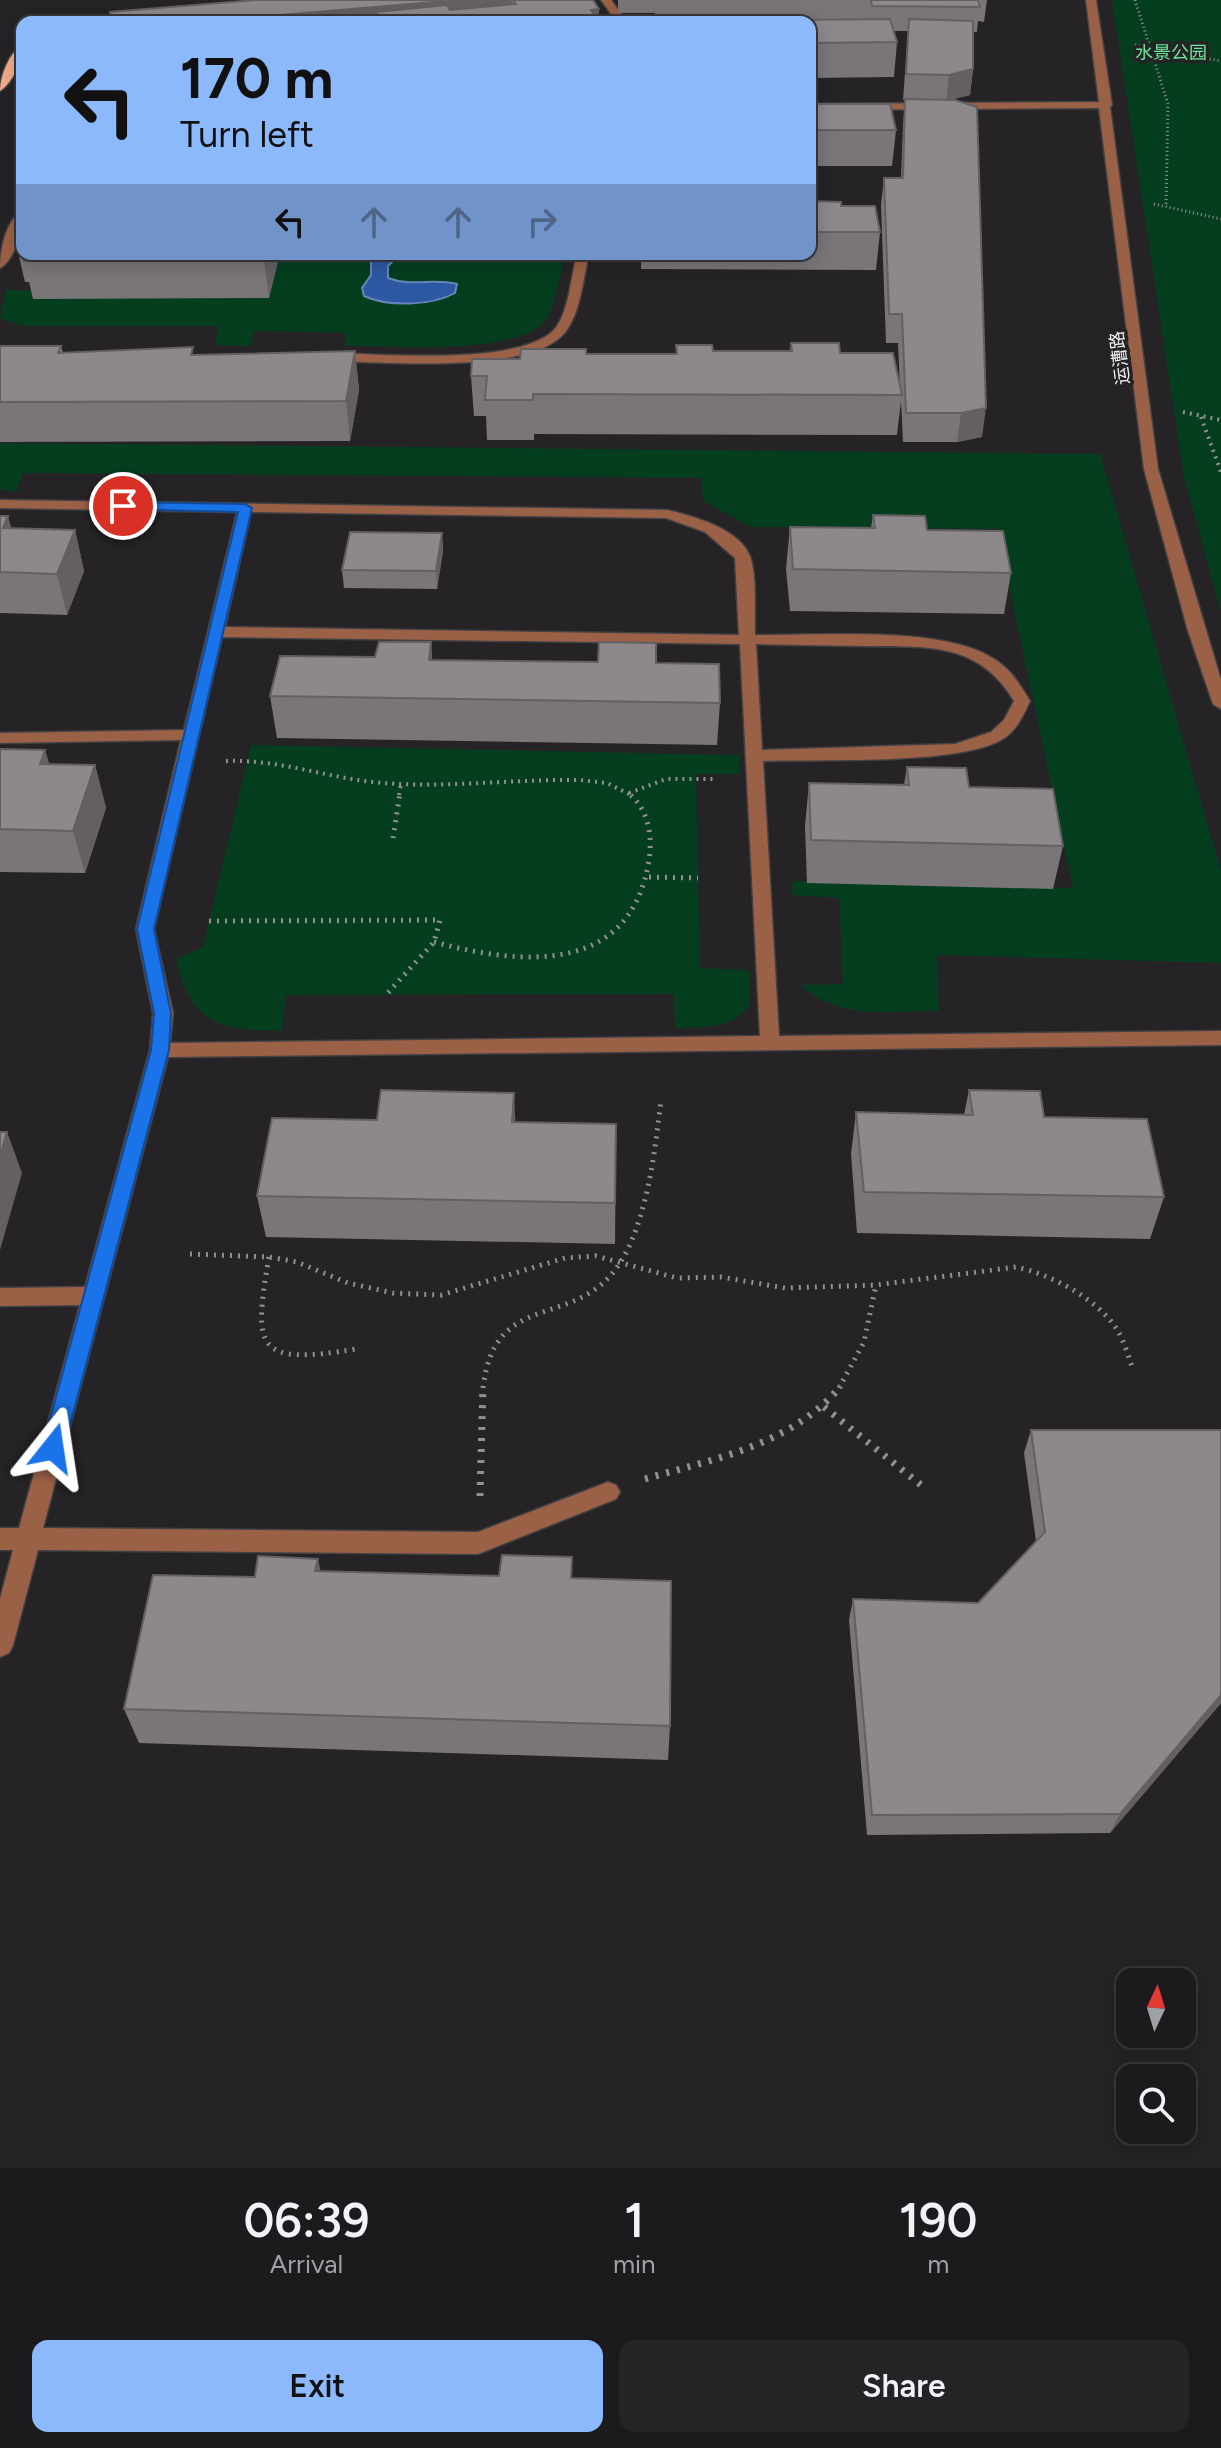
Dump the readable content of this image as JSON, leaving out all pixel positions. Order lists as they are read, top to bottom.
{
  "streets": {
    "street": ["运漕路"]
  },
  "parks": ["水景公园"],
  "north": "top",
  "page": {
    "turn": ["170 m", "Turn left"],
    "eta": [
      "06:39",
      "Arrival",
      "1",
      "min",
      "190",
      "m"
    ],
    "buttons": ["Exit", "Share"]
  }
}
